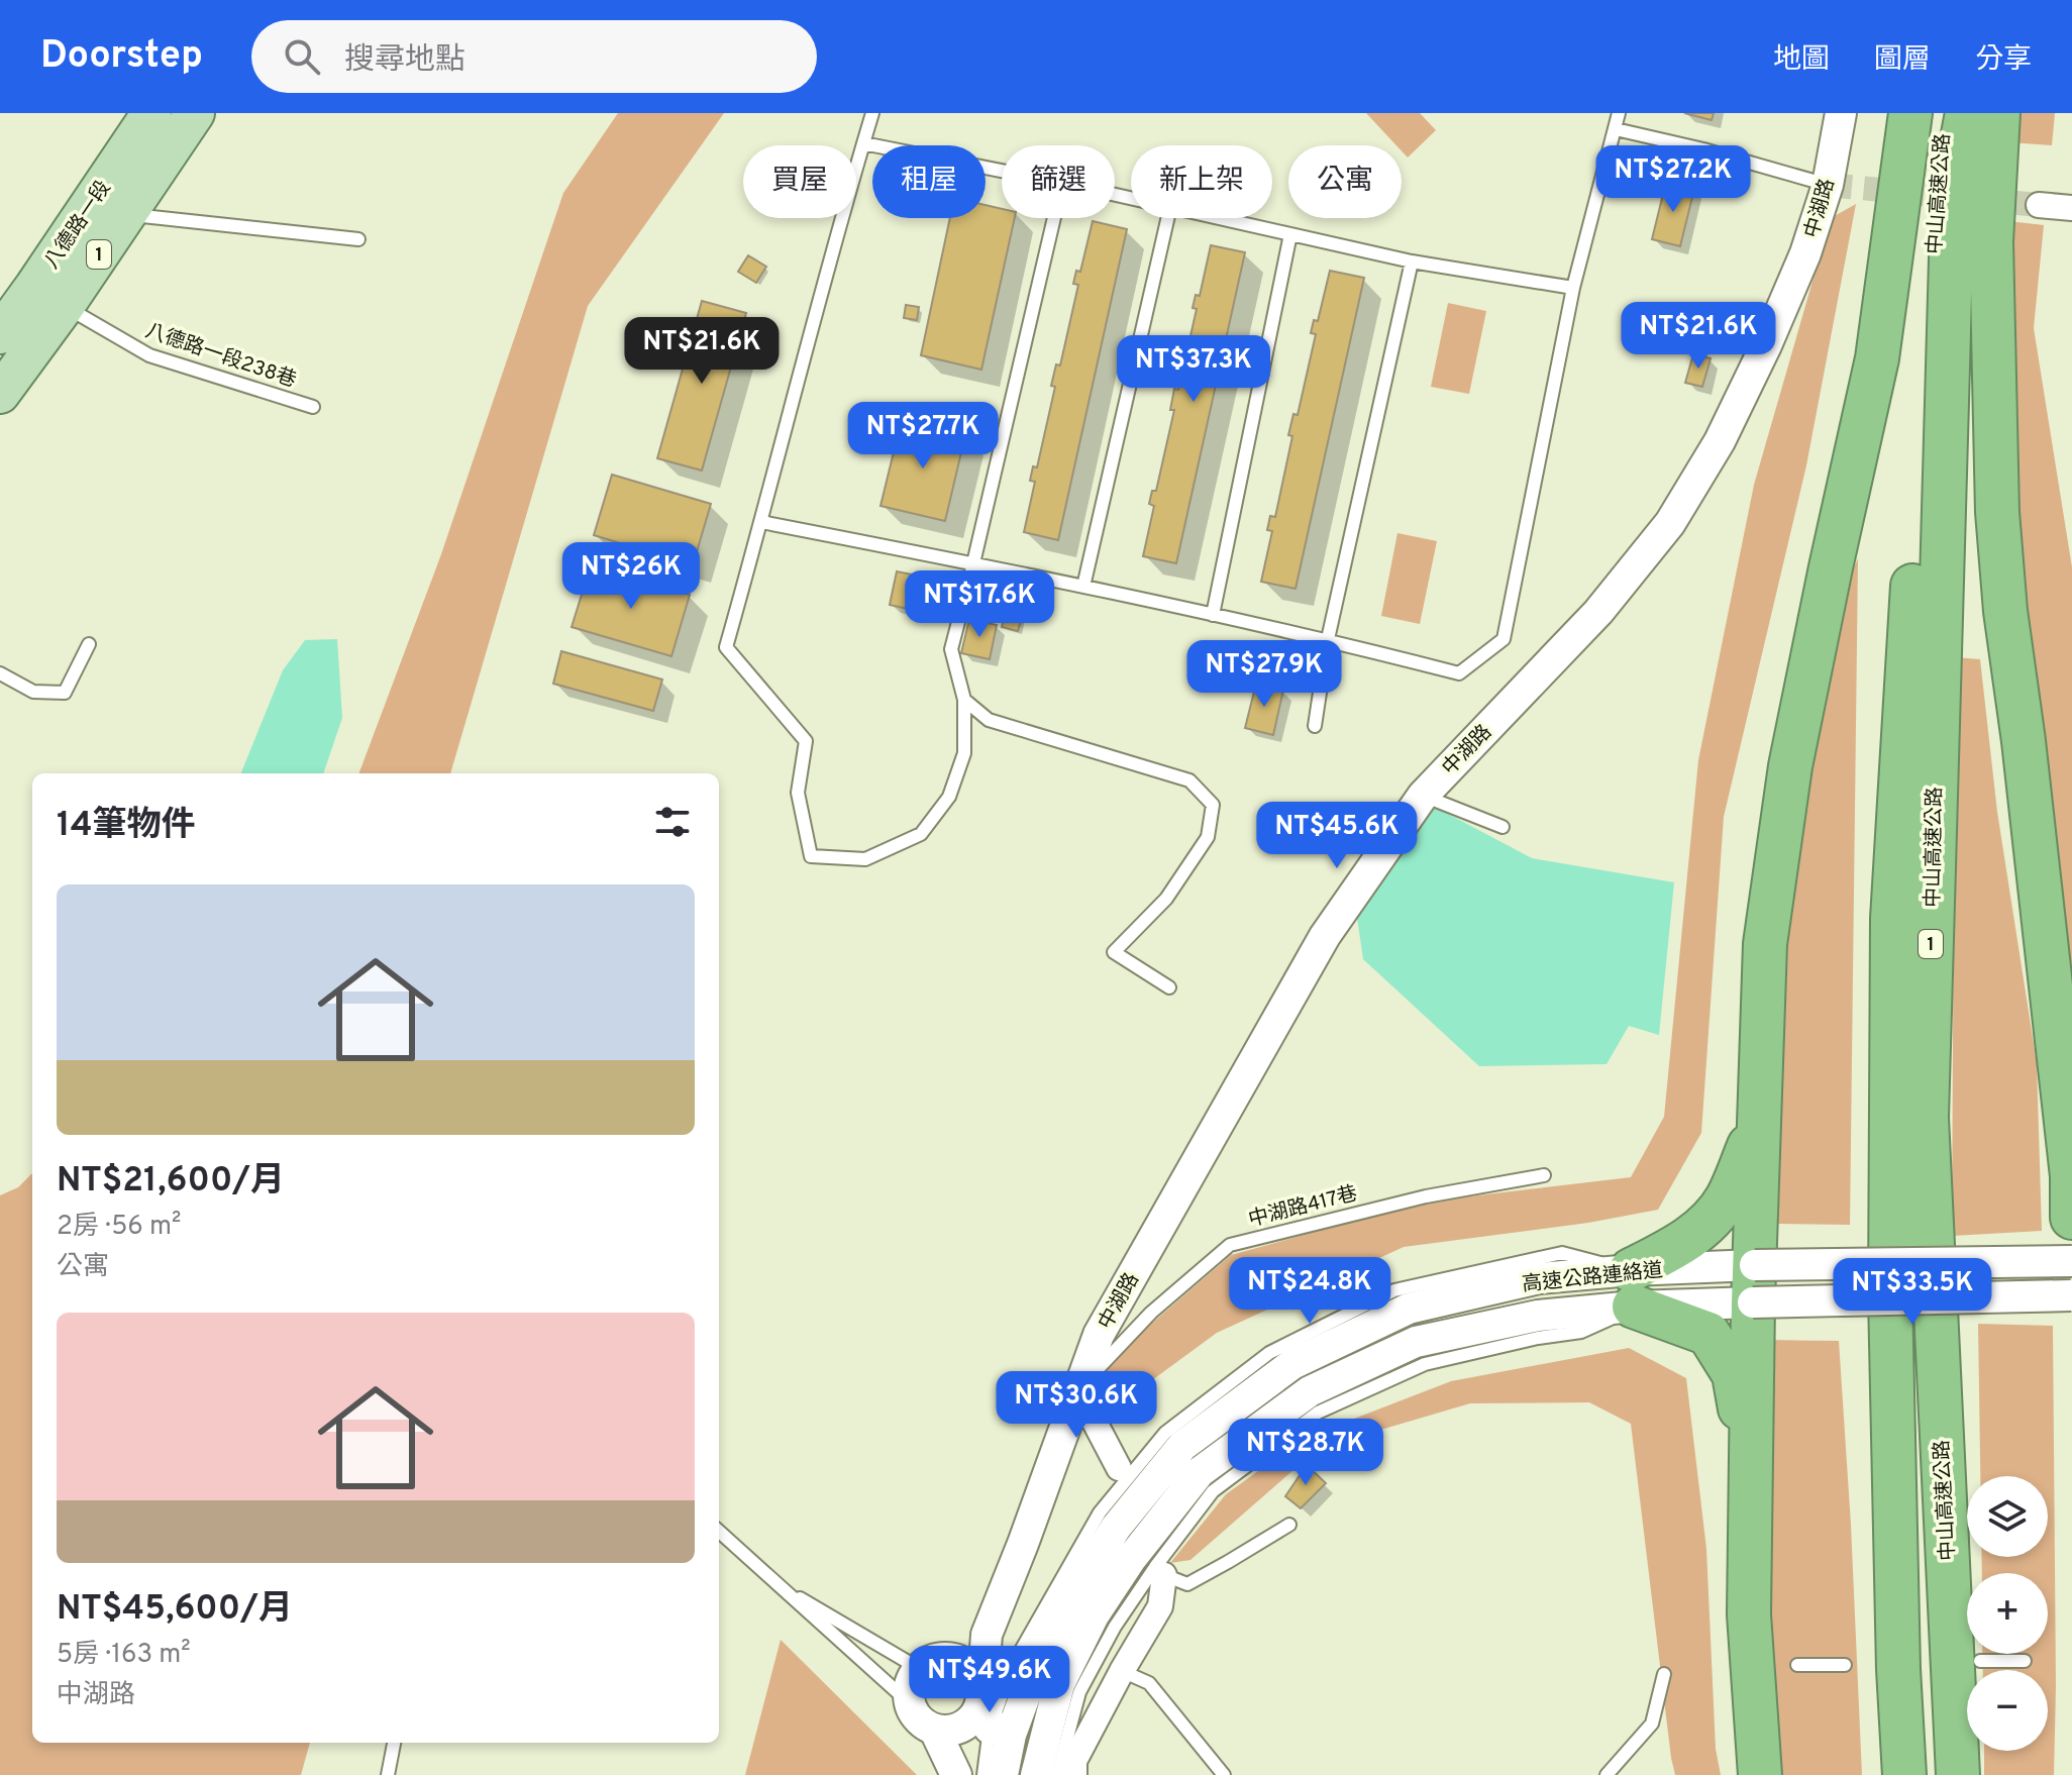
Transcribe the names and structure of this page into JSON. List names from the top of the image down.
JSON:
{
  "streets": {
    "highway": ["中山高速公路", "1"],
    "main road": ["八德路一段"],
    "street": ["中湖路", "高速公路連絡道"],
    "lane": ["八德路一段238巷", "中湖路417巷"]
  },
  "crossings": [
    ["中湖路", "中湖路417巷"],
    ["八德路一段", "八德路一段238巷"]
  ],
  "page": {
    "header": "Doorstep",
    "search": "搜尋地點",
    "nav": ["地圖", "圖層", "分享"],
    "price": [
      "NT$27.2K",
      "NT$21.6K",
      "NT$21.6K",
      "NT$37.3K",
      "NT$27.7K",
      "NT$26K",
      "NT$17.6K",
      "NT$27.9K",
      "NT$45.6K",
      "NT$24.8K",
      "NT$33.5K",
      "NT$30.6K",
      "NT$28.7K",
      "NT$49.6K"
    ],
    "chip": [
      "買屋",
      "租屋",
      "篩選",
      "新上架",
      "公寓"
    ],
    "heading": "14筆物件",
    "list": [
      {
        "name": "NT$21,600/月",
        "note": "2房 · 56 m² · 公寓"
      },
      {
        "name": "NT$45,600/月",
        "note": "5房 · 163 m² · 中湖路"
      }
    ],
    "map_buttons": ["+", "−"]
  }
}
